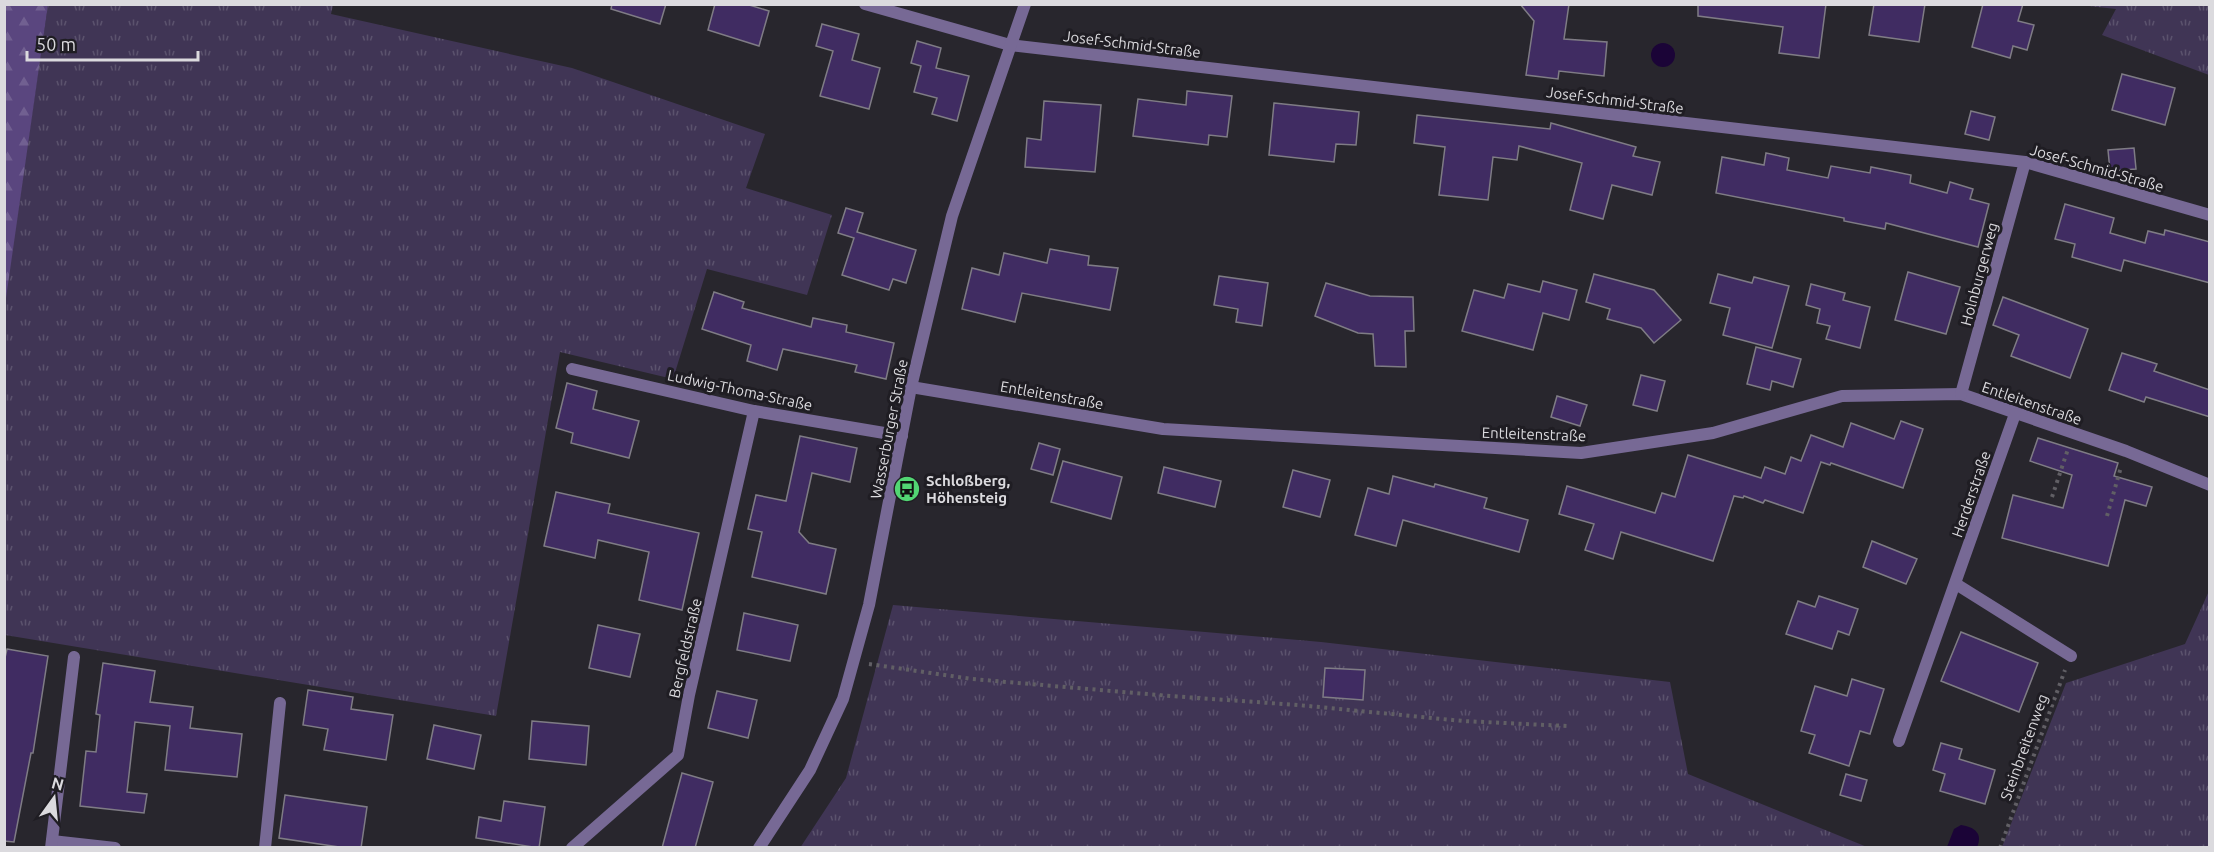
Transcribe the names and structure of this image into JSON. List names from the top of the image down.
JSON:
{
  "streets": {
    "street": [
      "Josef-Schmid-Straße",
      "Holnburgerweg",
      "Ludwig-Thoma-Straße",
      "Entleitenstraße",
      "Wasserburger Straße",
      "Herderstraße",
      "Bergfeldstraße"
    ],
    "path": ["Steinbreitenweg"]
  },
  "crossings": [
    ["Josef-Schmid-Straße", "Holnburgerweg"],
    ["Josef-Schmid-Straße", "Wasserburger Straße"],
    ["Holnburgerweg", "Entleitenstraße"],
    ["Ludwig-Thoma-Straße", "Wasserburger Straße"],
    ["Ludwig-Thoma-Straße", "Bergfeldstraße"],
    ["Entleitenstraße", "Wasserburger Straße"],
    ["Entleitenstraße", "Herderstraße"]
  ],
  "places": {
    "bus stop": ["Schloßberg, Höhensteig"]
  },
  "scale_bar": "50 m",
  "north": "top"
}
